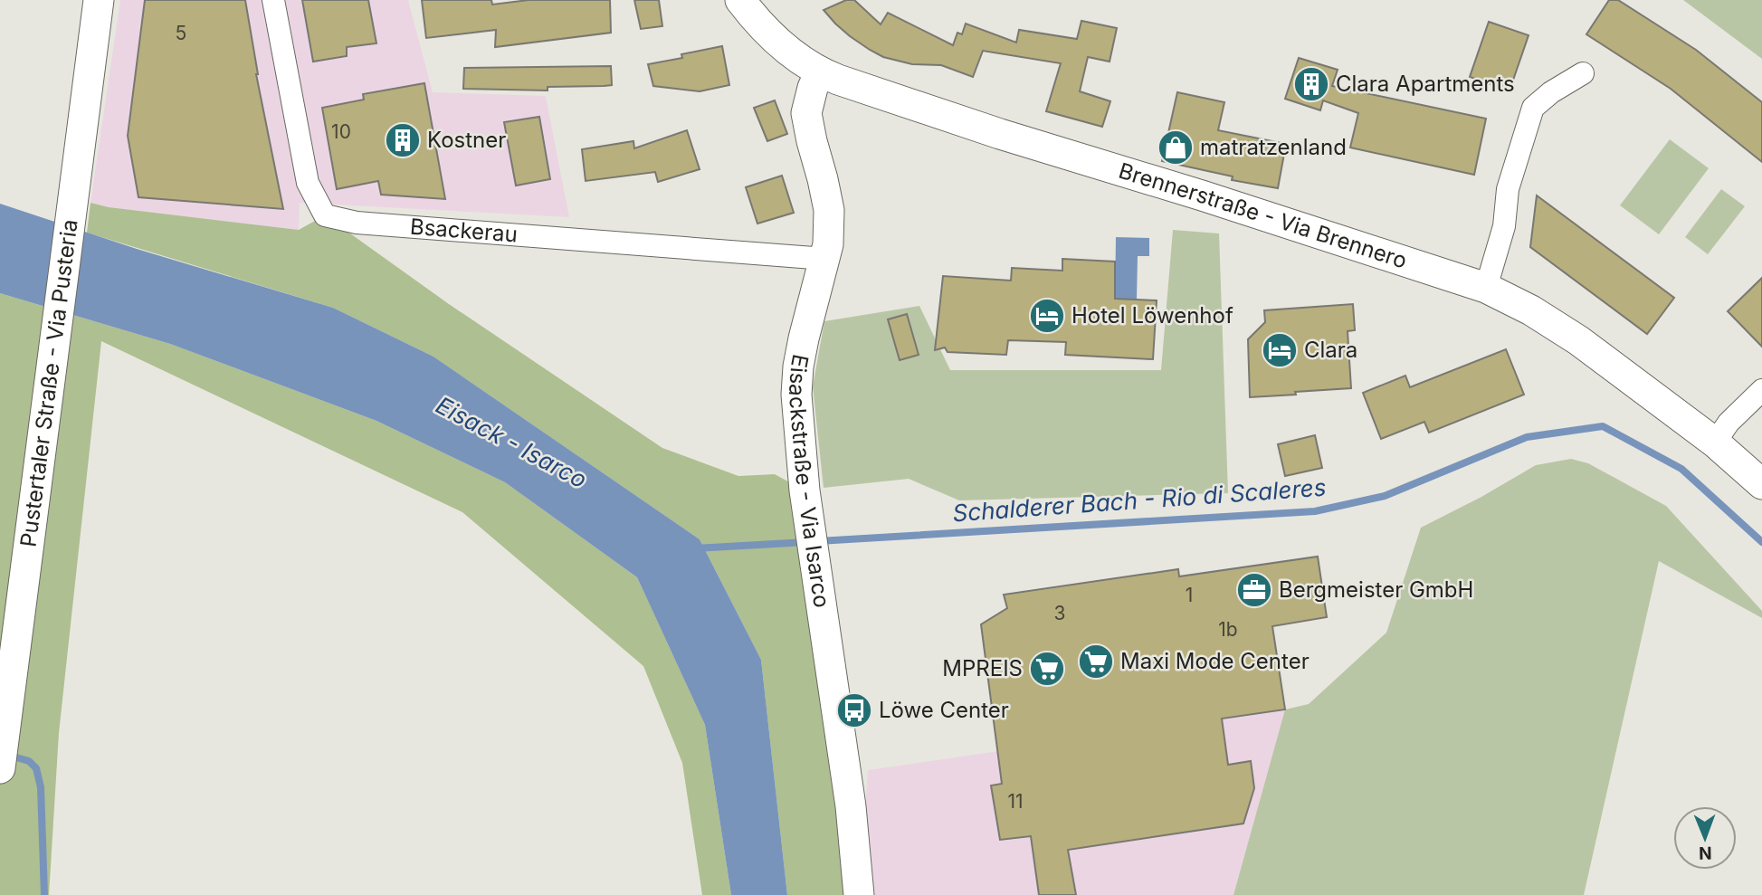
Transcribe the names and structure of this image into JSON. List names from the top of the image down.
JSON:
{
  "streets": {
    "main road": ["Brennerstraße - Via Brennero", "Pustertaler Straße - Via Pusteria", "Eisackstraße - Via Isarco"],
    "street": ["Bsackerau"]
  },
  "crossings": [
    ["Brennerstraße - Via Brennero", "Eisackstraße - Via Isarco"],
    ["Bsackerau", "Eisackstraße - Via Isarco"]
  ],
  "water": ["Eisack - Isarco", "Schalderer Bach - Rio di Scaleres"],
  "places": {
    "building": ["Clara Apartments", "Kostner"],
    "shop": ["matratzenland"],
    "hotel": ["Hotel Löwenhof", "Clara"],
    "office": ["Bergmeister GmbH"],
    "supermarket": ["Maxi Mode Center", "MPREIS"],
    "bus stop": ["Löwe Center"]
  },
  "house_numbers": [
    "5",
    "10",
    "1",
    "3",
    "1b",
    "11"
  ],
  "north": "bottom"
}
